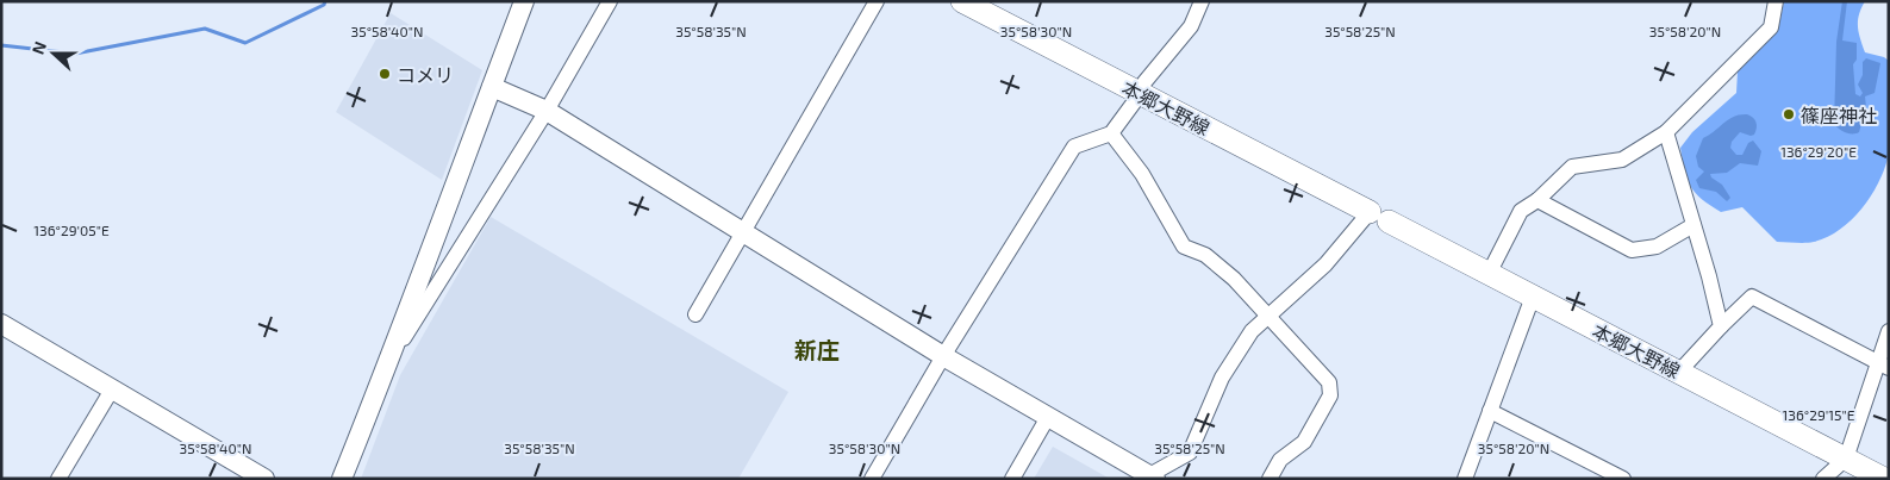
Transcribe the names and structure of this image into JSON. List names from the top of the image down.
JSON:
{
  "streets": {
    "main road": ["本郷大野線"]
  },
  "districts": ["新庄"],
  "places": ["コメリ", "篠座神社"],
  "north": "left",
  "coordinates": [
    "35°58'40\"N",
    "35°58'35\"N",
    "35°58'30\"N",
    "35°58'25\"N",
    "35°58'20\"N",
    "136°29'20\"E",
    "136°29'05\"E",
    "136°29'15\"E"
  ]
}
